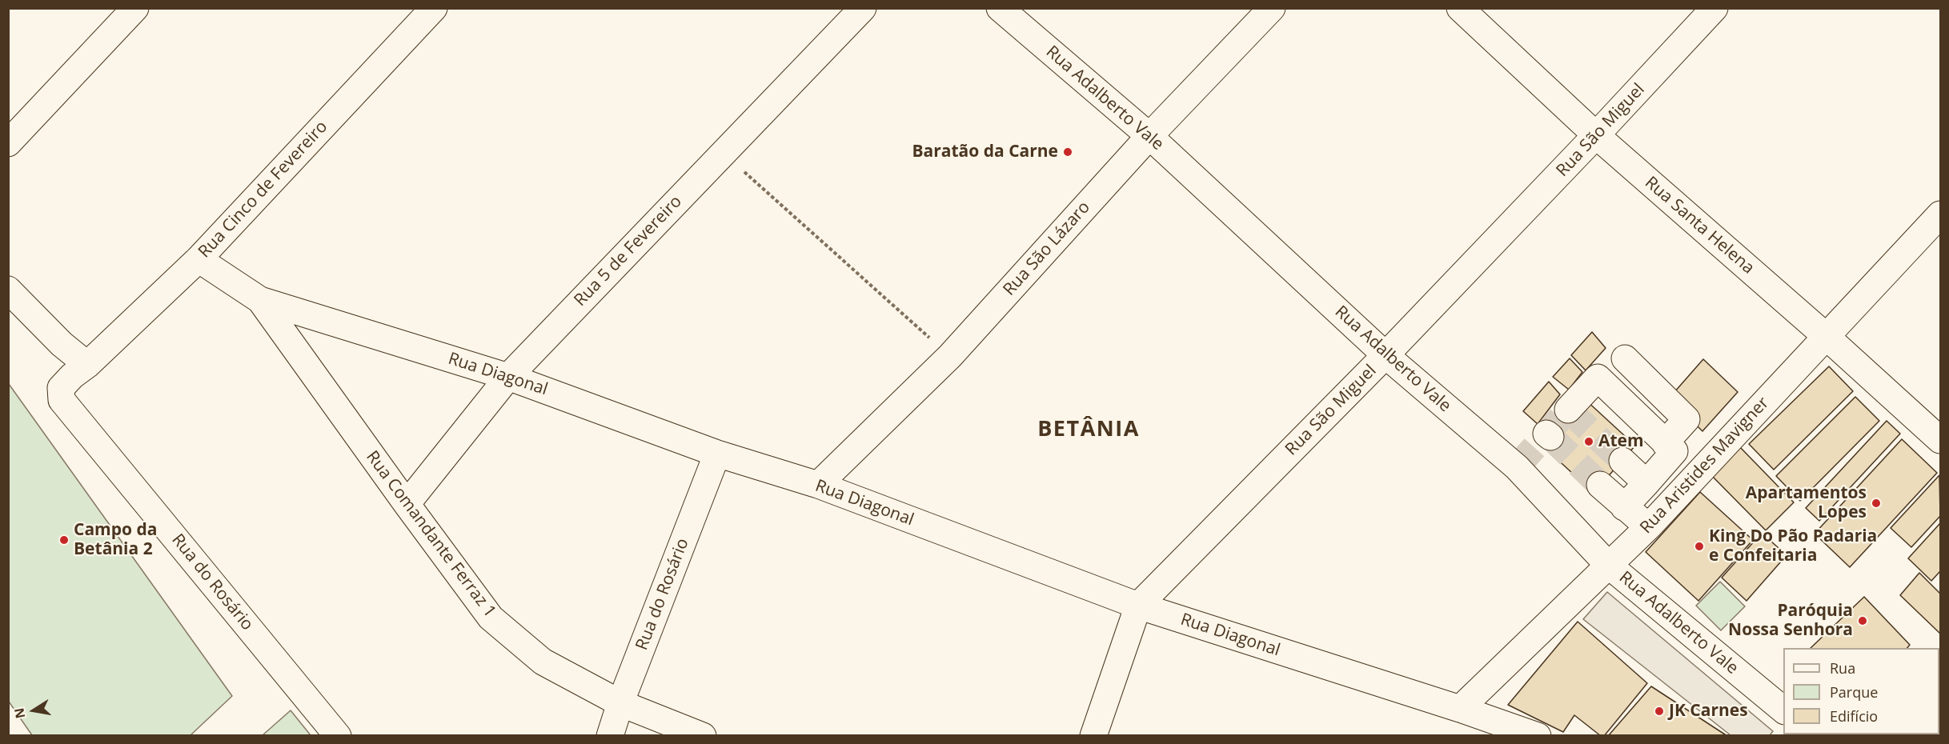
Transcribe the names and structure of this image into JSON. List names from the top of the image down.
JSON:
{
  "streets": {
    "street": [
      "Rua Adalberto Vale",
      "Rua São Miguel",
      "Rua Cinco de Fevereiro",
      "Rua Santa Helena",
      "Rua São Lázaro",
      "Rua 5 de Fevereiro",
      "Rua Diagonal",
      "Rua Aristides Mavigner",
      "Rua Comandante Ferraz 1",
      "Rua do Rosário"
    ]
  },
  "crossings": [
    ["Rua Adalberto Vale", "Rua São Miguel"],
    ["Rua Adalberto Vale", "Rua São Lázaro"],
    ["Rua Adalberto Vale", "Rua Aristides Mavigner"],
    ["Rua São Miguel", "Rua Santa Helena"],
    ["Rua São Miguel", "Rua Diagonal"],
    ["Rua Cinco de Fevereiro", "Rua Diagonal"],
    ["Rua Cinco de Fevereiro", "Rua do Rosário"],
    ["Rua Santa Helena", "Rua Aristides Mavigner"],
    ["Rua São Lázaro", "Rua Diagonal"],
    ["Rua 5 de Fevereiro", "Rua Diagonal"],
    ["Rua 5 de Fevereiro", "Rua Comandante Ferraz 1"],
    ["Rua Diagonal", "Rua Aristides Mavigner"],
    ["Rua Diagonal", "Rua Comandante Ferraz 1"],
    ["Rua Diagonal", "Rua do Rosário"],
    ["Rua Comandante Ferraz 1", "Rua do Rosário"]
  ],
  "districts": ["BETÂNIA"],
  "places": [
    "Baratão da Carne",
    "Atem",
    "Apartamentos Lopes",
    "Campo da Betânia 2",
    "King Do Pão Padaria e Confeitaria",
    "Paróquia Nossa Senhora",
    "JK Carnes"
  ],
  "legend": ["Rua", "Parque", "Edifício"],
  "north": "left"
}
